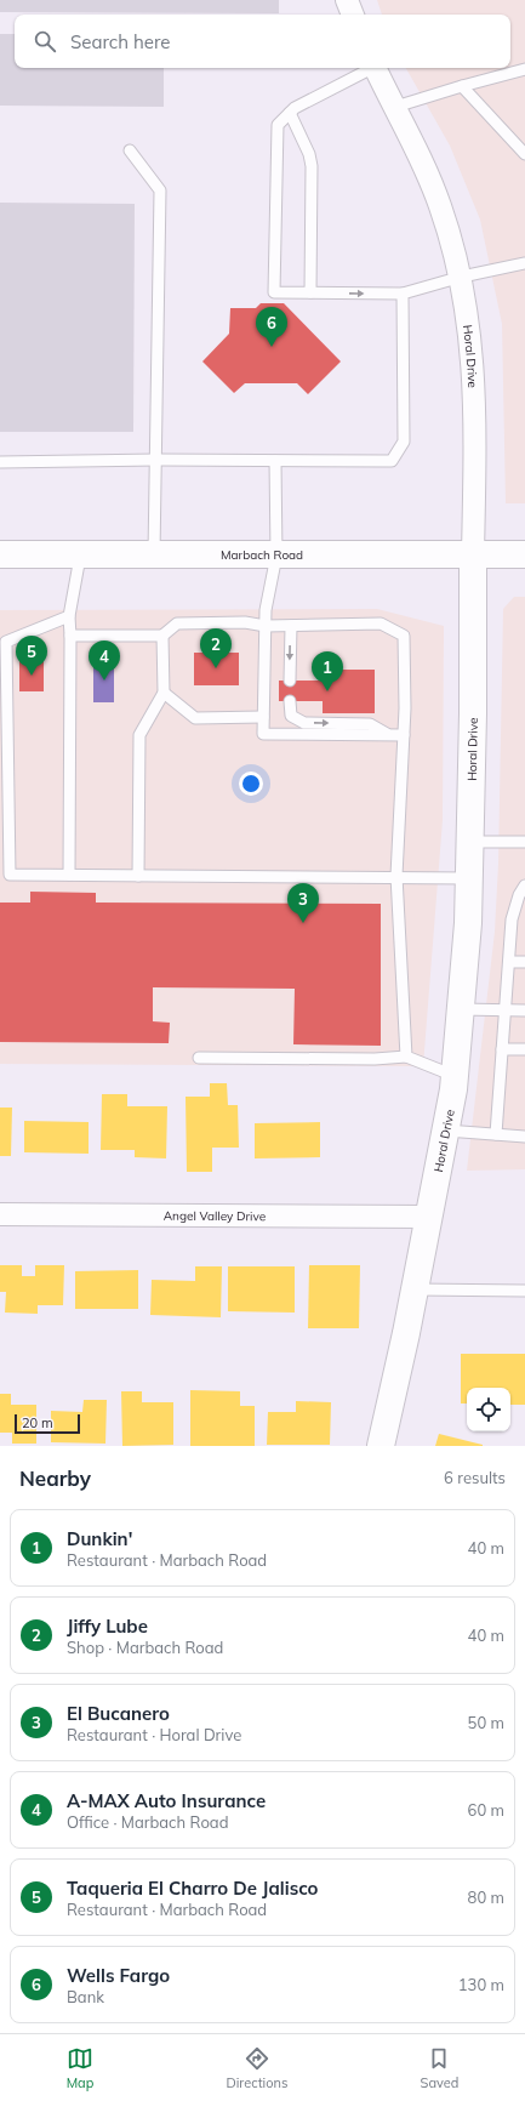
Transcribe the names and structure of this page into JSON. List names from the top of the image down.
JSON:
{
  "streets": {
    "street": ["Horal Drive", "Marbach Road", "Angel Valley Drive"]
  },
  "crossings": [
    ["Horal Drive", "Marbach Road"],
    ["Horal Drive", "Angel Valley Drive"]
  ],
  "scale_bar": "20 m",
  "page": {
    "search": "Search here",
    "pins": [
      "6",
      "2",
      "5",
      "4",
      "1",
      "3"
    ],
    "scale": "20 m",
    "heading": ["Nearby", "6 results"],
    "list": [
      {
        "mark": "1",
        "name": "Dunkin'",
        "note": "Restaurant · Marbach Road",
        "value": "40 m"
      },
      {
        "mark": "2",
        "name": "Jiffy Lube",
        "note": "Shop · Marbach Road",
        "value": "40 m"
      },
      {
        "mark": "3",
        "name": "El Bucanero",
        "note": "Restaurant · Horal Drive",
        "value": "50 m"
      },
      {
        "mark": "4",
        "name": "A-MAX Auto Insurance",
        "note": "Office · Marbach Road",
        "value": "60 m"
      },
      {
        "mark": "5",
        "name": "Taqueria El Charro De Jalisco",
        "note": "Restaurant · Marbach Road",
        "value": "80 m"
      },
      {
        "mark": "6",
        "name": "Wells Fargo",
        "note": "Bank",
        "value": "130 m"
      }
    ],
    "nav": ["Map", "Directions", "Saved"]
  }
}
